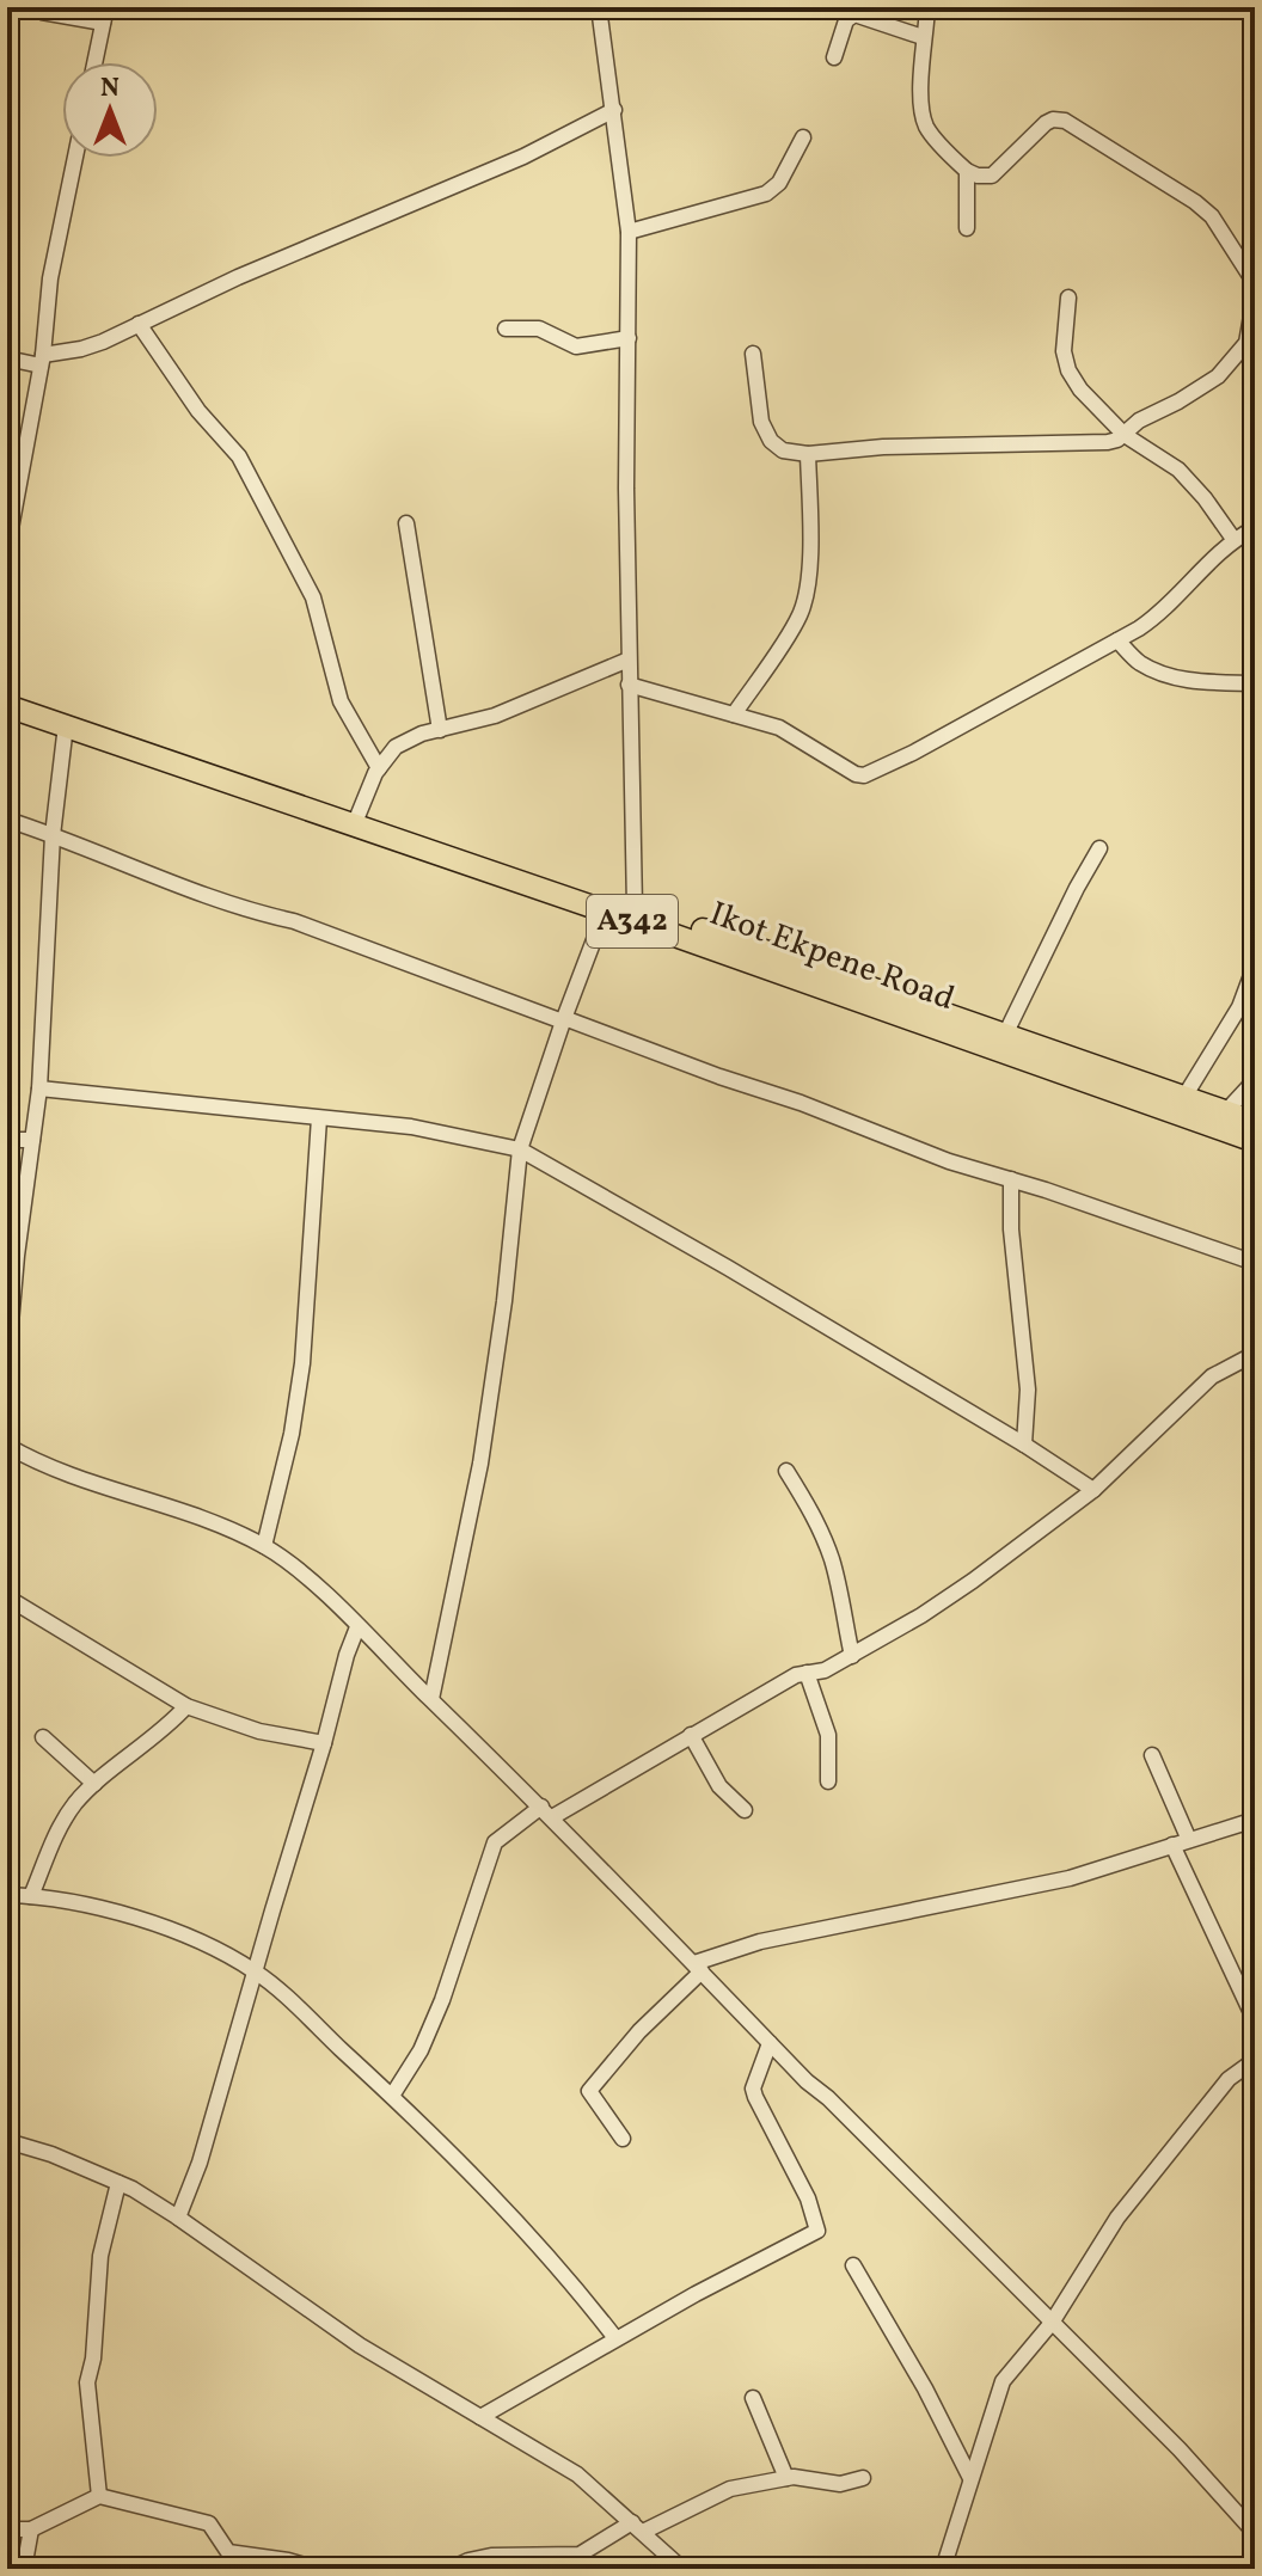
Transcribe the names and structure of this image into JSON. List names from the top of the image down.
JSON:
{
  "streets": {
    "highway": ["A342", "Ikot Ekpene Road"]
  },
  "north": "top"
}
